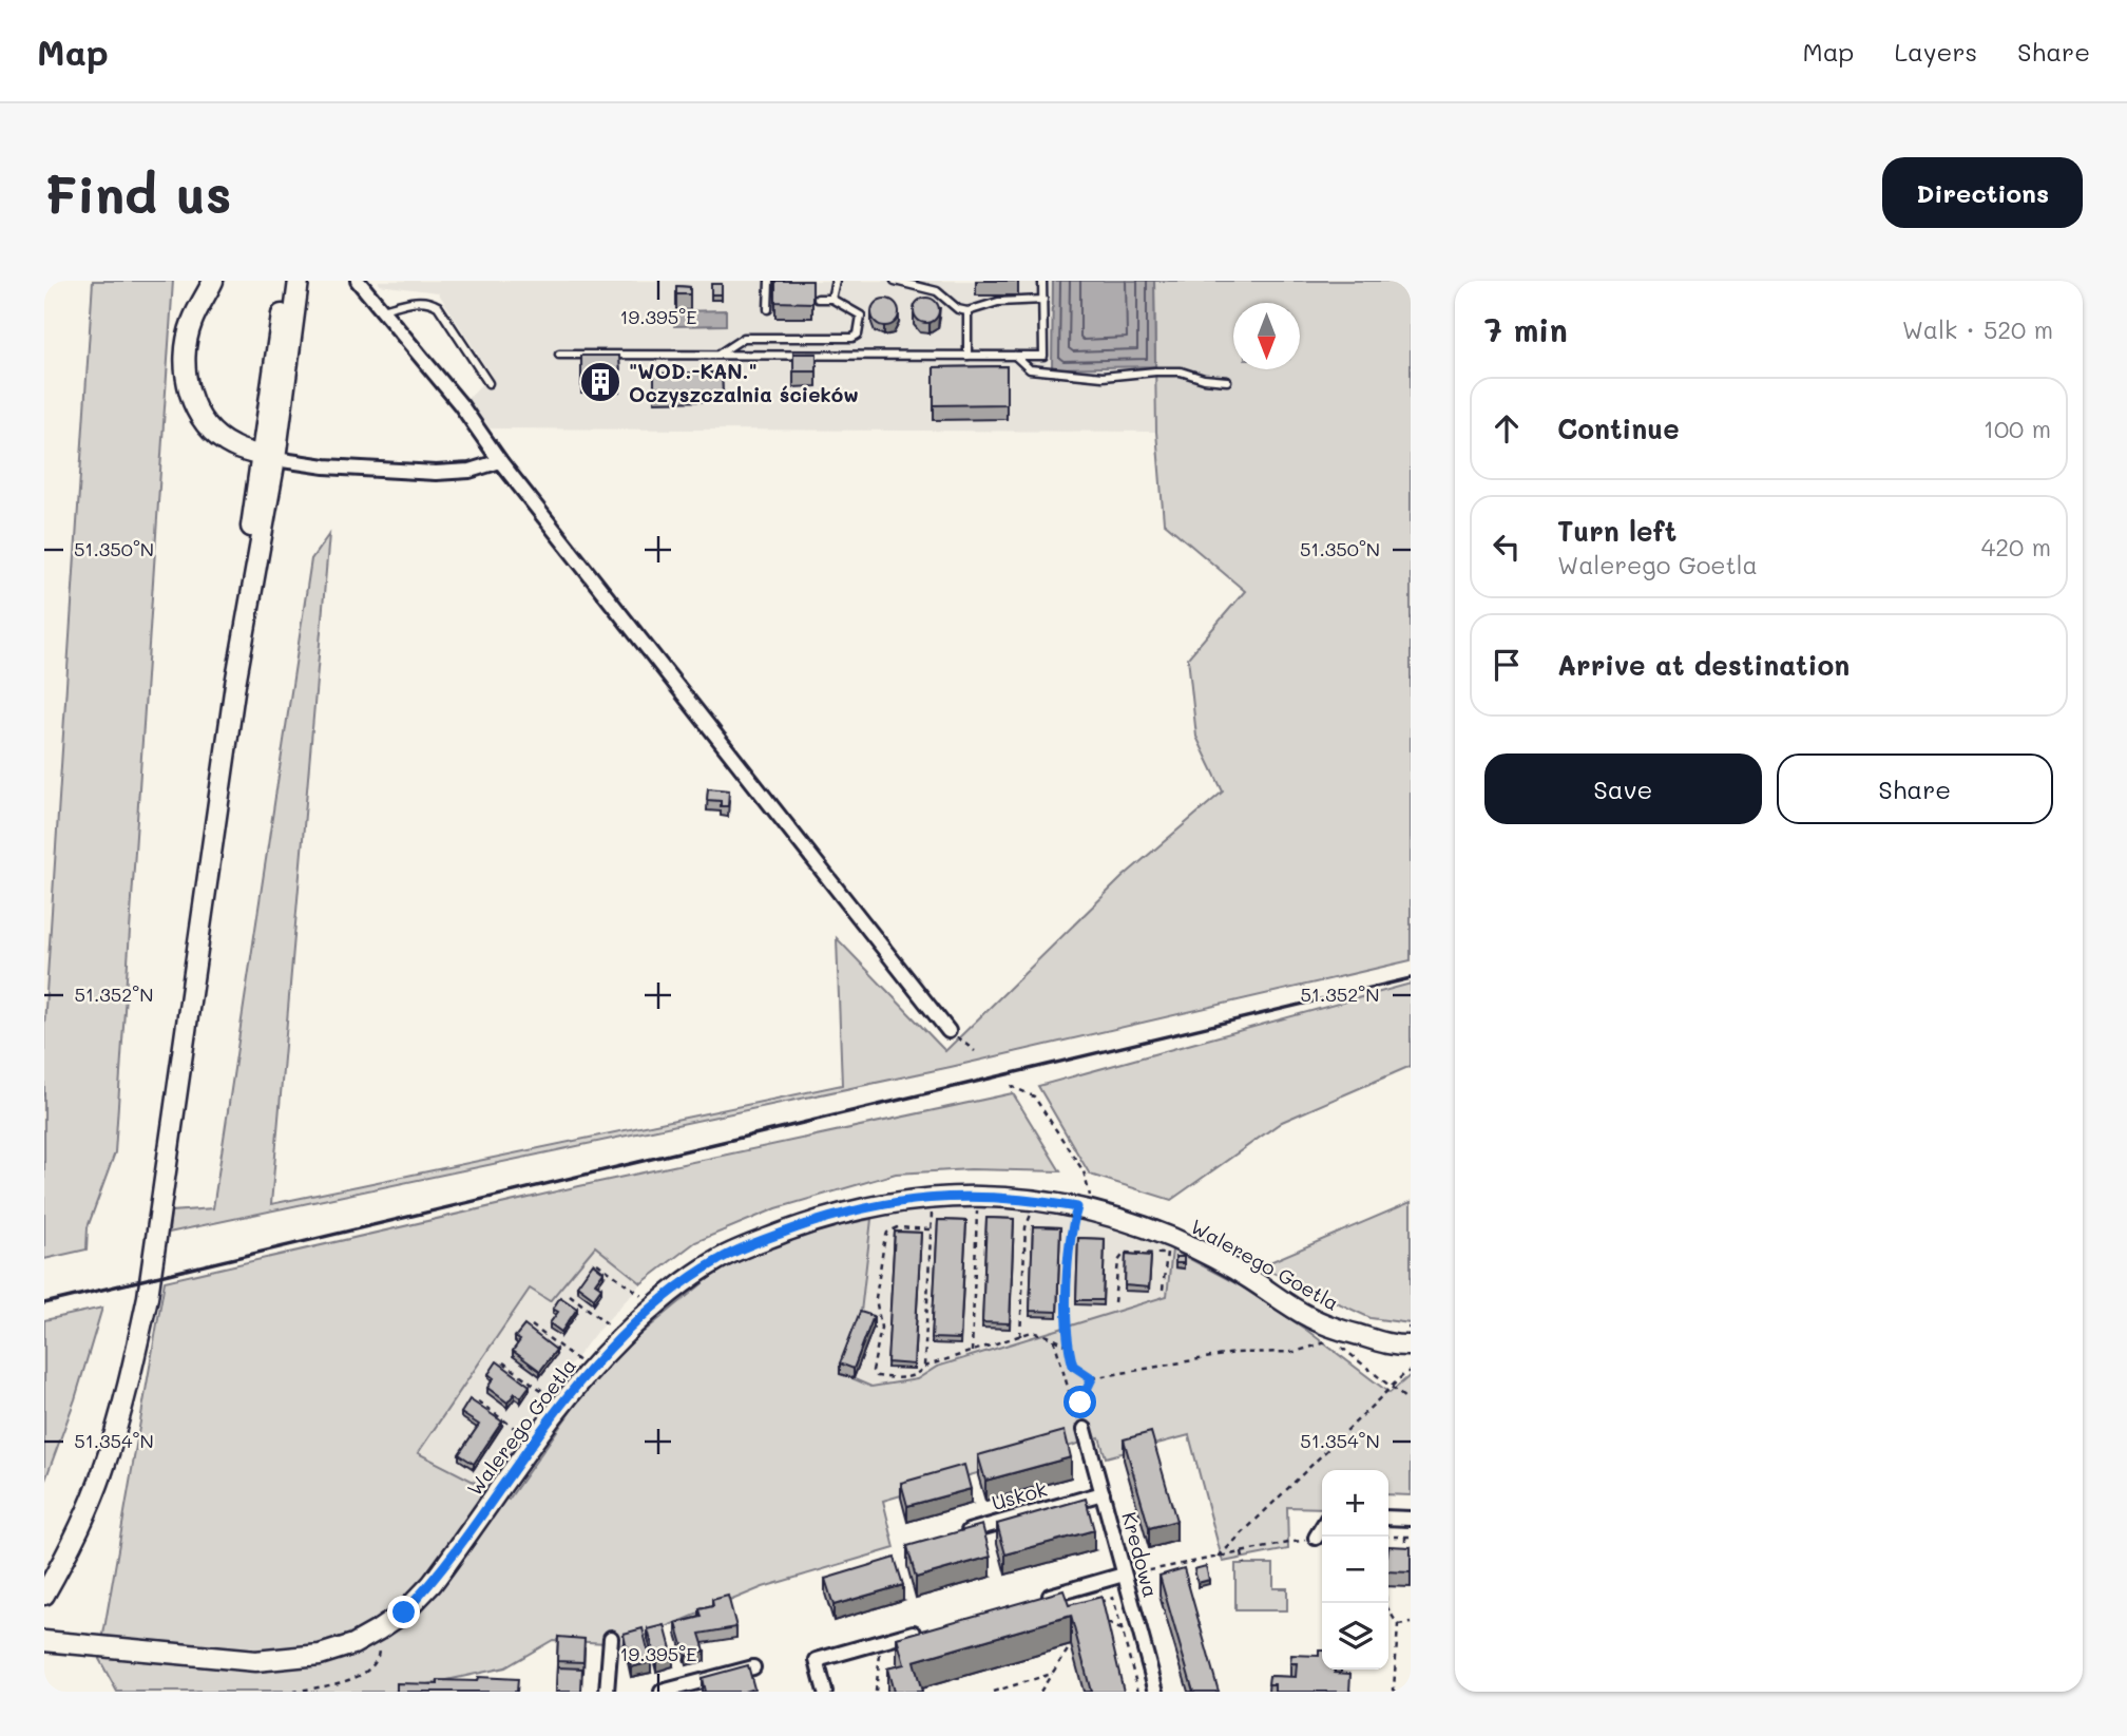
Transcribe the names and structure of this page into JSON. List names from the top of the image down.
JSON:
{
  "streets": {
    "street": ["Walerego Goetla", "Uskok", "Kredowa"]
  },
  "crossings": [
    ["Uskok", "Kredowa"]
  ],
  "places": {
    "building": ["\"WOD.-KAN.\" Oczyszczalnia ścieków"]
  },
  "north": "bottom",
  "page": {
    "header": "Map",
    "nav": ["Map", "Layers", "Share"],
    "buttons": [
      "Directions",
      ["Save", "Share"]
    ],
    "title": "Find us",
    "heading": ["7 min", "Walk · 520 m"],
    "list": [
      ["Continue", "100 m"],
      ["Turn left", "Walerego Goetla", "420 m"],
      "Arrive at destination"
    ],
    "map_buttons": ["+", "−"]
  },
  "coordinates": [
    "19.395°E",
    "51.350°N",
    "51.352°N",
    "51.354°N"
  ]
}
